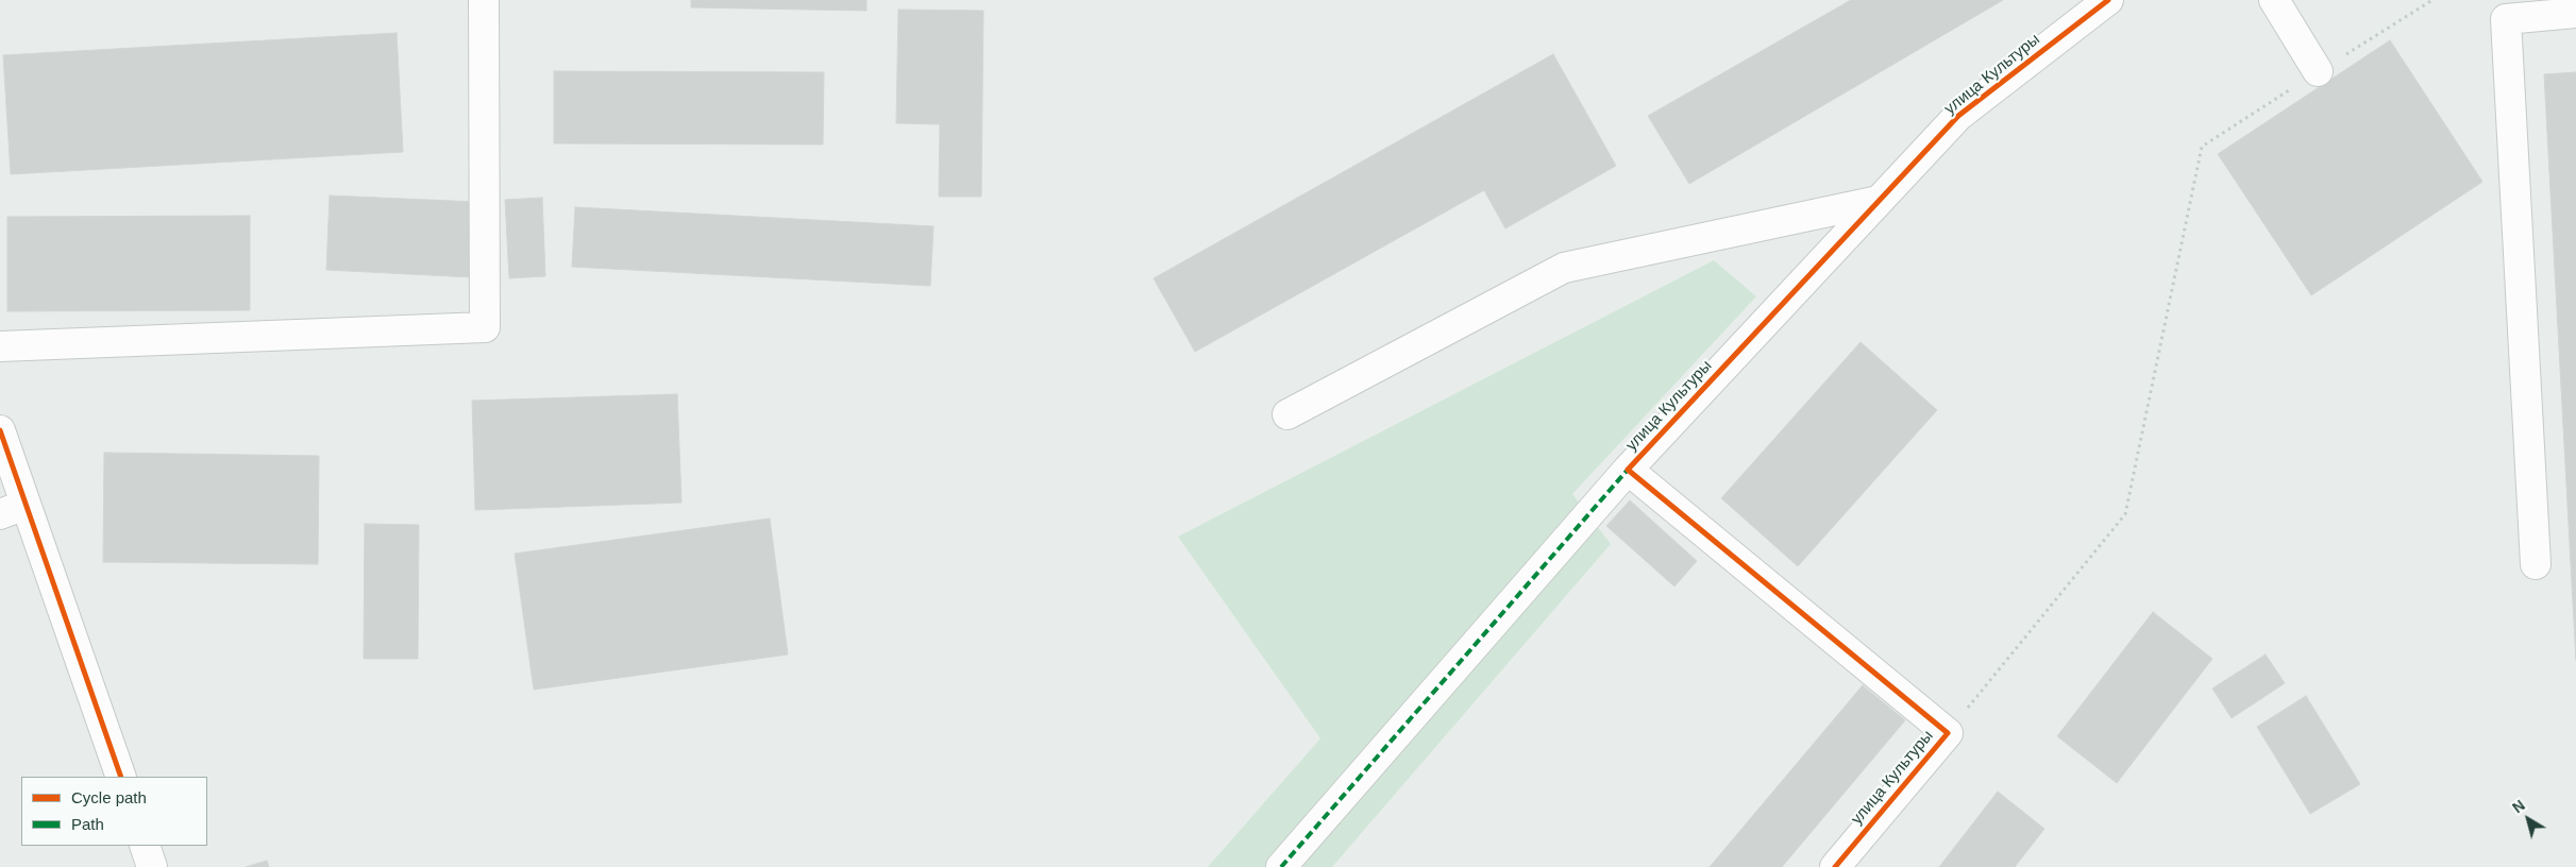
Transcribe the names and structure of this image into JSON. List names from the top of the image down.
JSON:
{
  "streets": {
    "street": ["улица Культуры"]
  },
  "legend": ["Cycle path", "Path"],
  "north": "top left"
}
